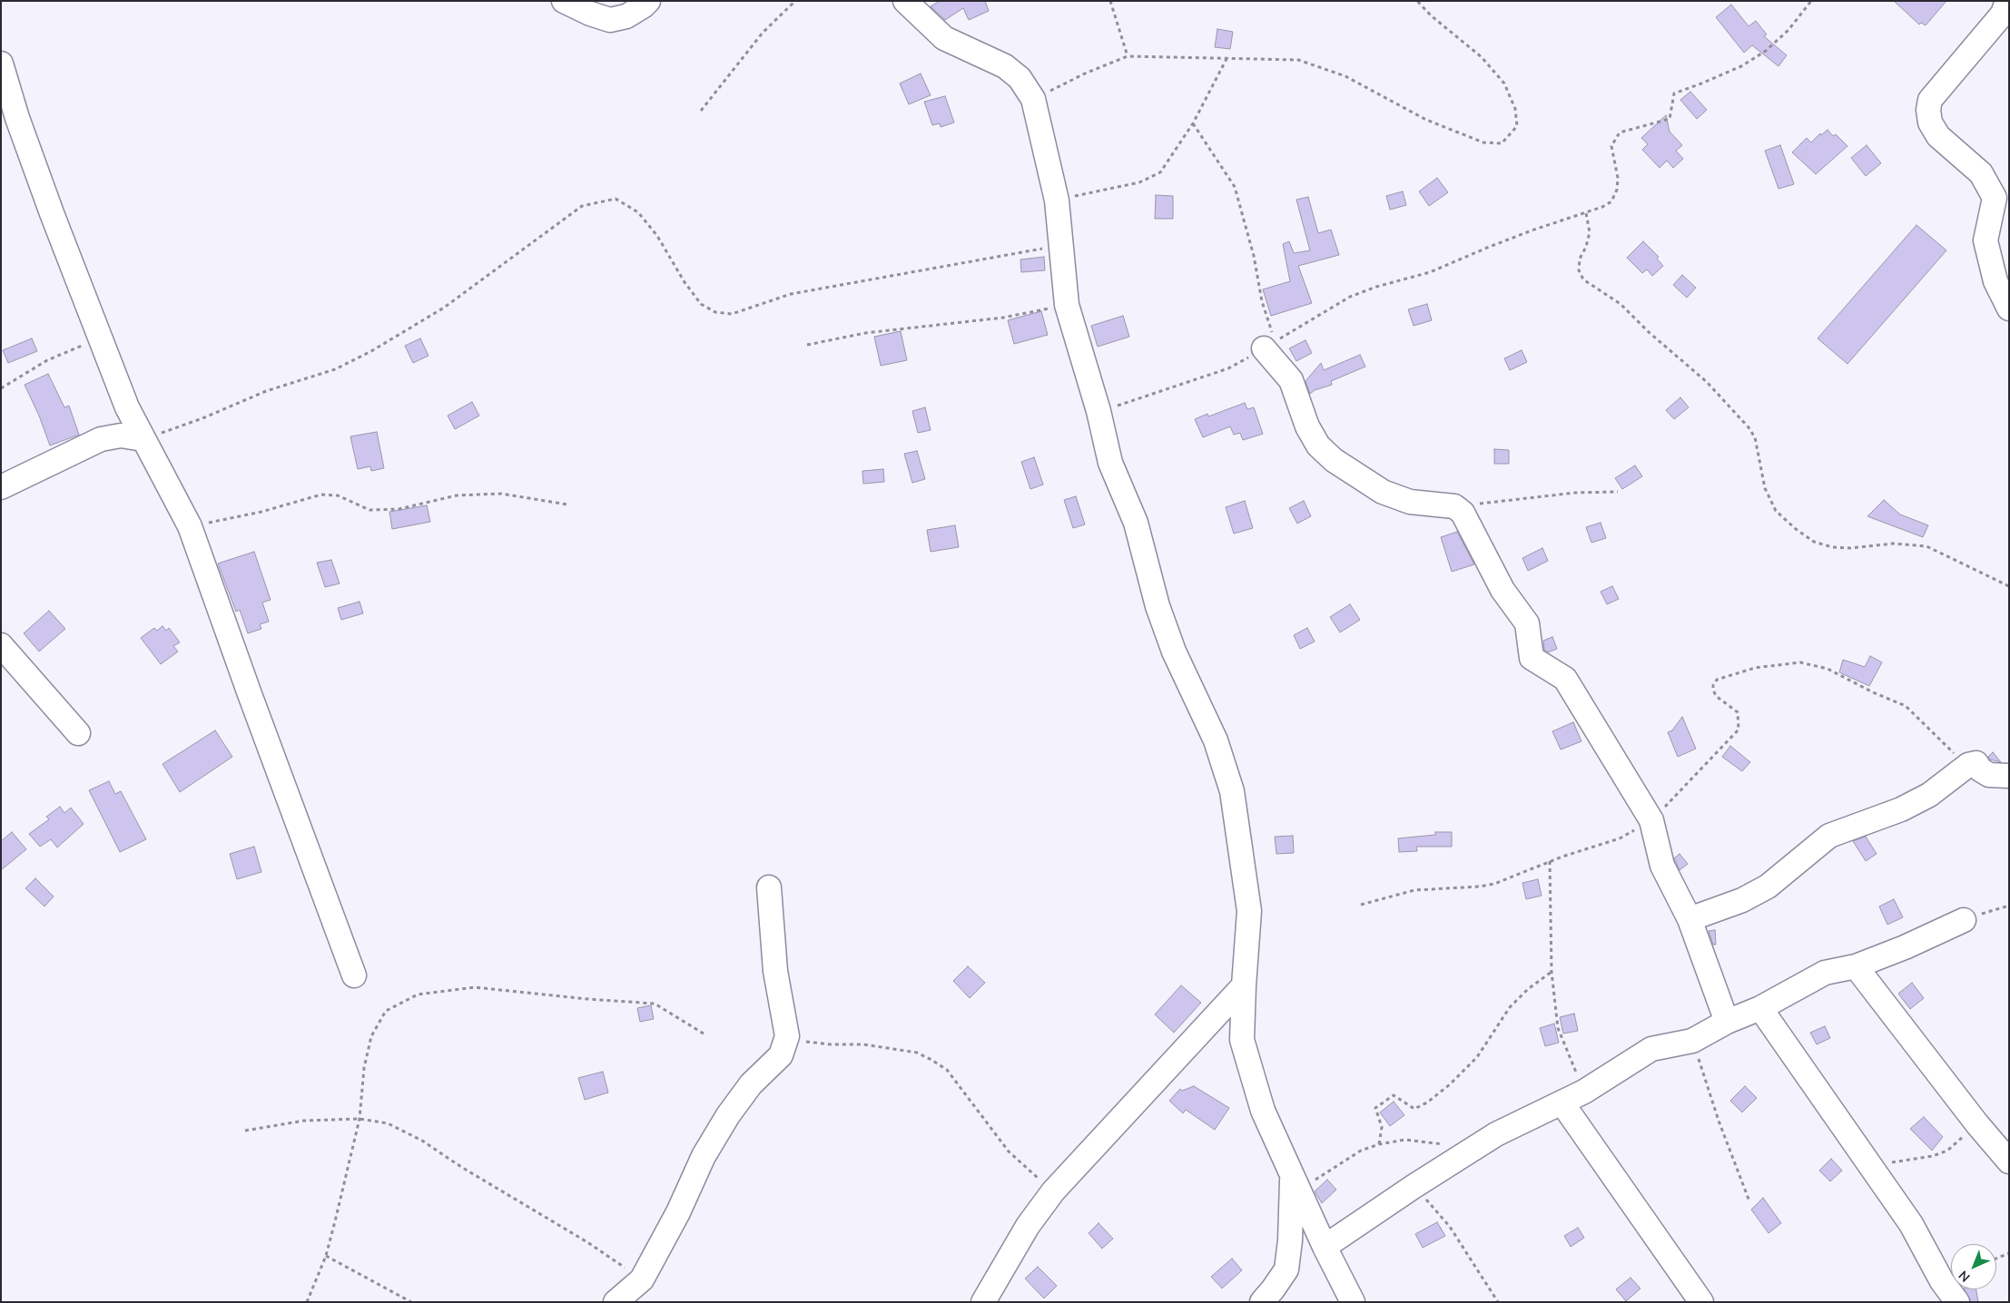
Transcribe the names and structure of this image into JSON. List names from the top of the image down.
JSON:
{
  "north": "bottom left"
}
